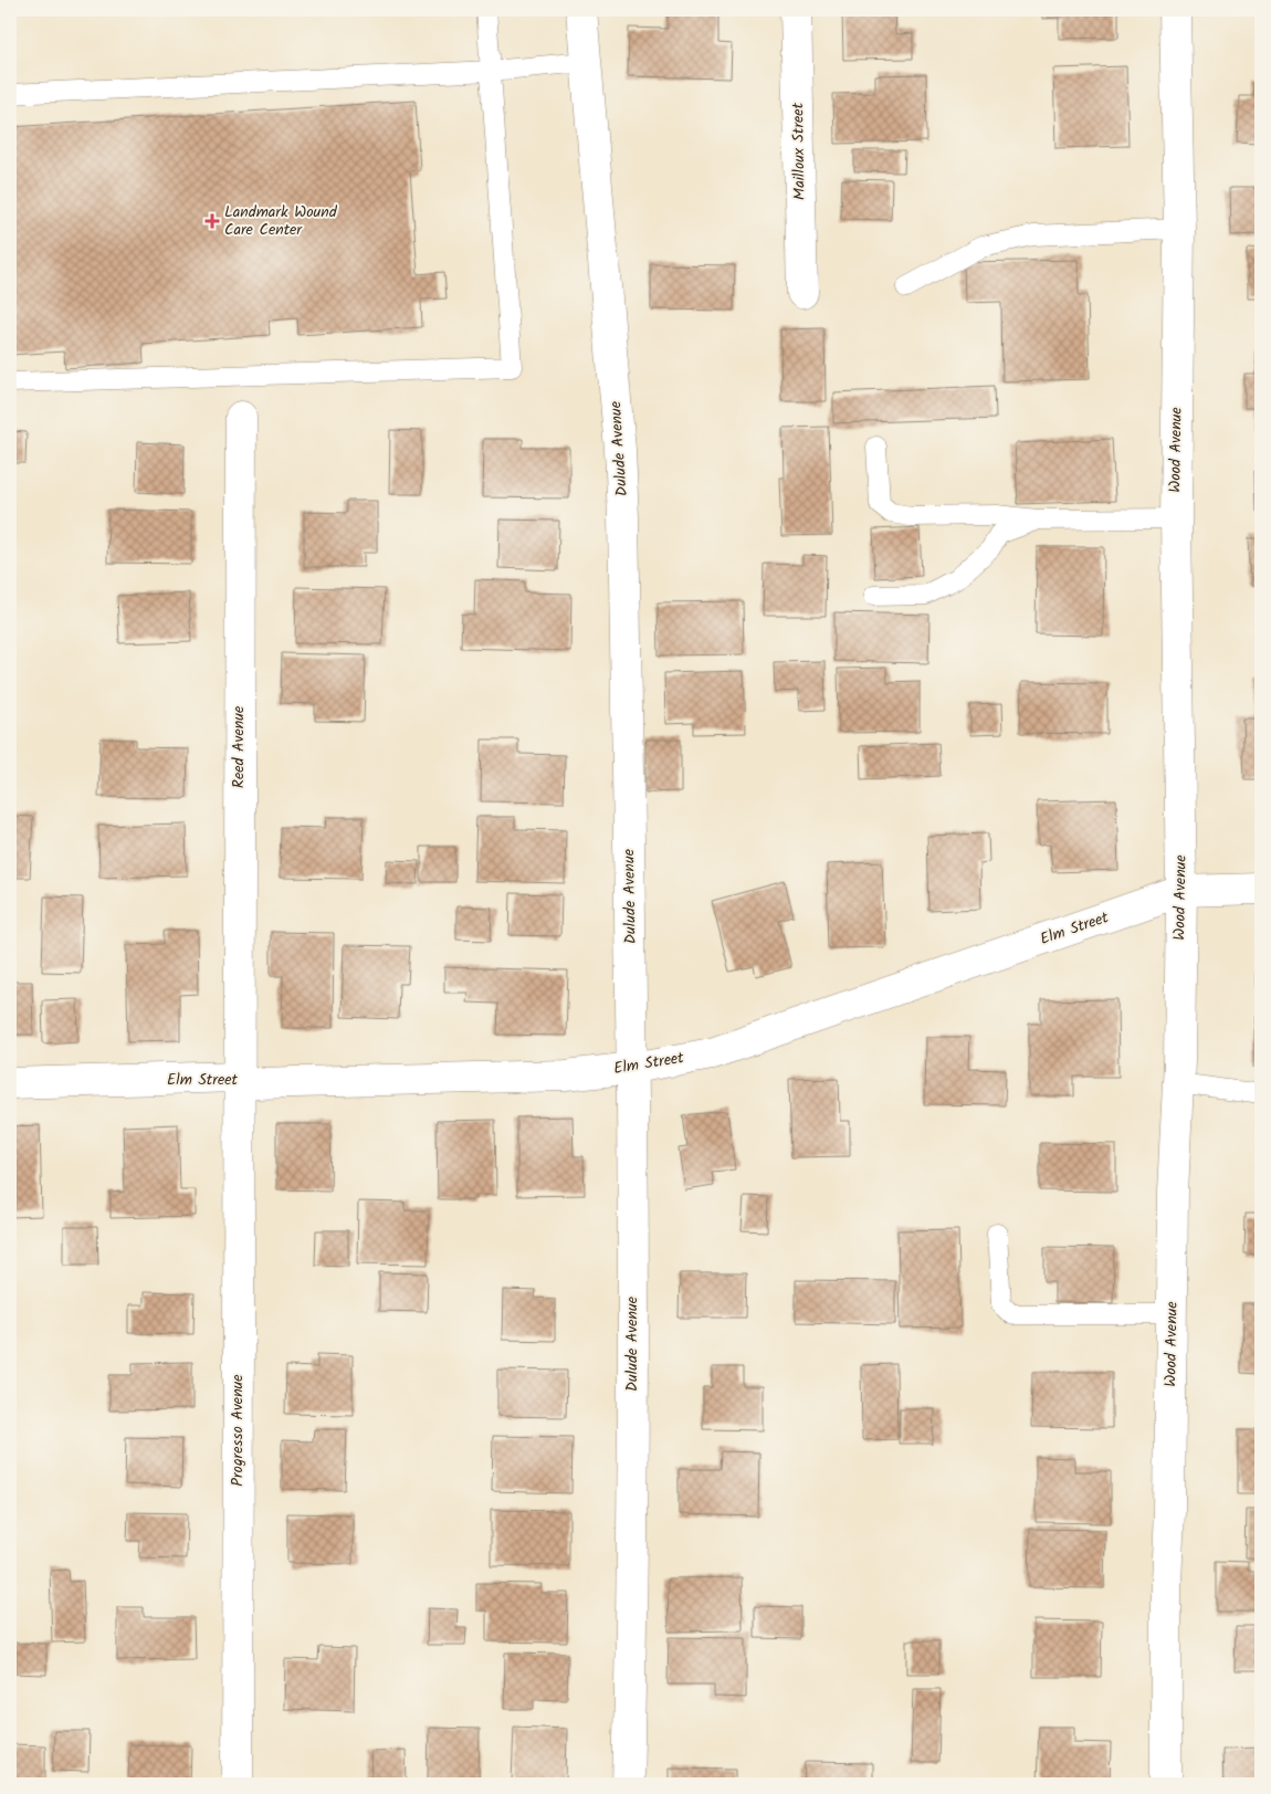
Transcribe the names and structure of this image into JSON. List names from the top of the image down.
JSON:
{
  "streets": {
    "street": [
      "Mailloux Street",
      "Dulude Avenue",
      "Wood Avenue",
      "Reed Avenue",
      "Elm Street",
      "Progresso Avenue"
    ]
  },
  "crossings": [
    ["Dulude Avenue", "Elm Street"],
    ["Wood Avenue", "Elm Street"],
    ["Reed Avenue", "Elm Street"],
    ["Reed Avenue", "Progresso Avenue"],
    ["Elm Street", "Progresso Avenue"]
  ],
  "places": {
    "health": ["Landmark Wound Care Center"]
  }
}
